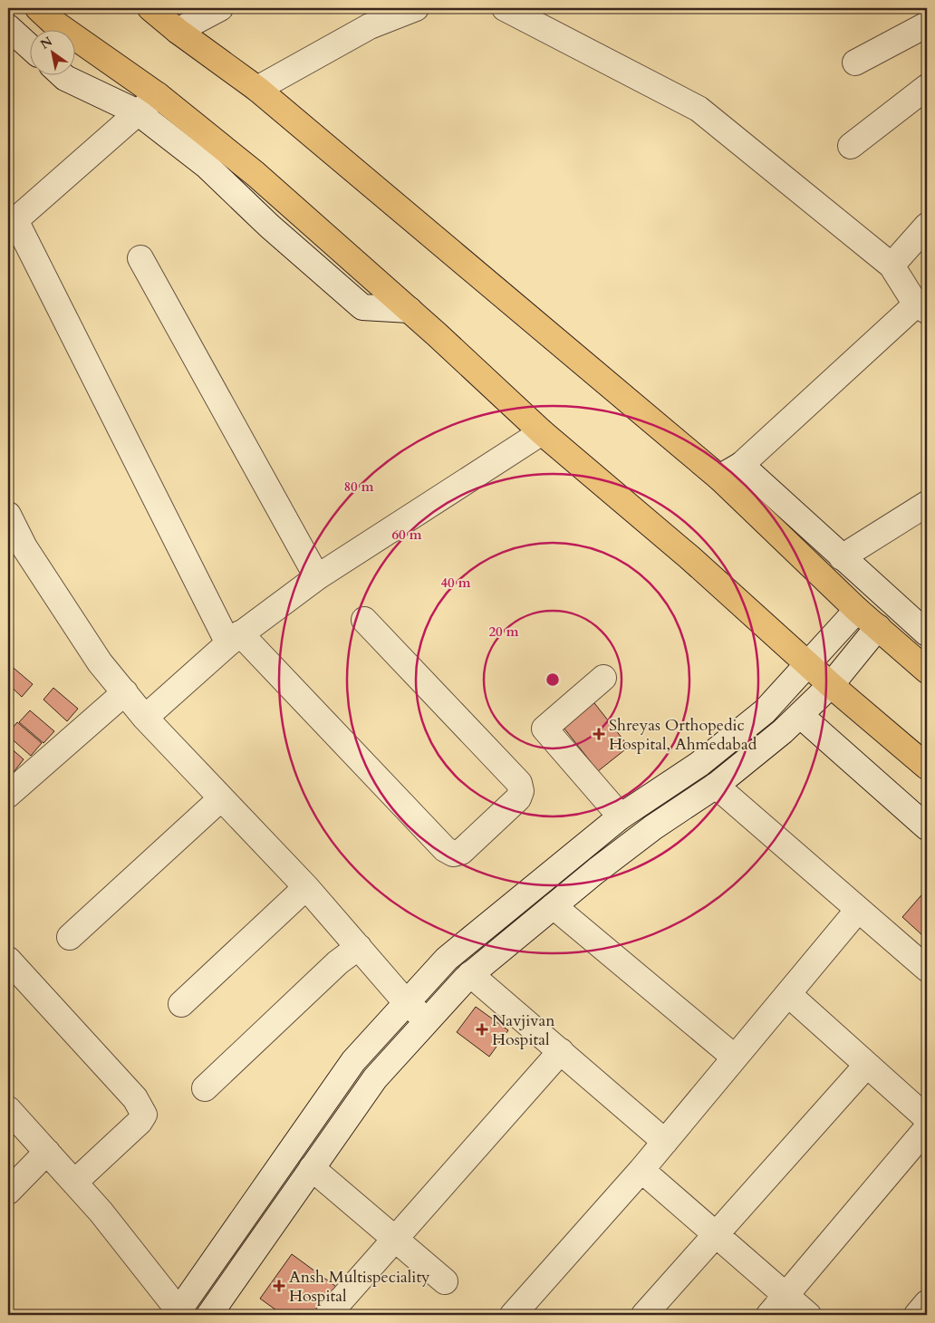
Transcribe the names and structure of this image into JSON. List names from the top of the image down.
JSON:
{
  "places": {
    "health": ["Shreyas Orthopedic Hospital, Ahmedabad", "Navjivan Hospital", "Ansh Multispeciality Hospital"]
  },
  "north": "top left",
  "rings": [
    "80 m",
    "60 m",
    "40 m",
    "20 m"
  ]
}
